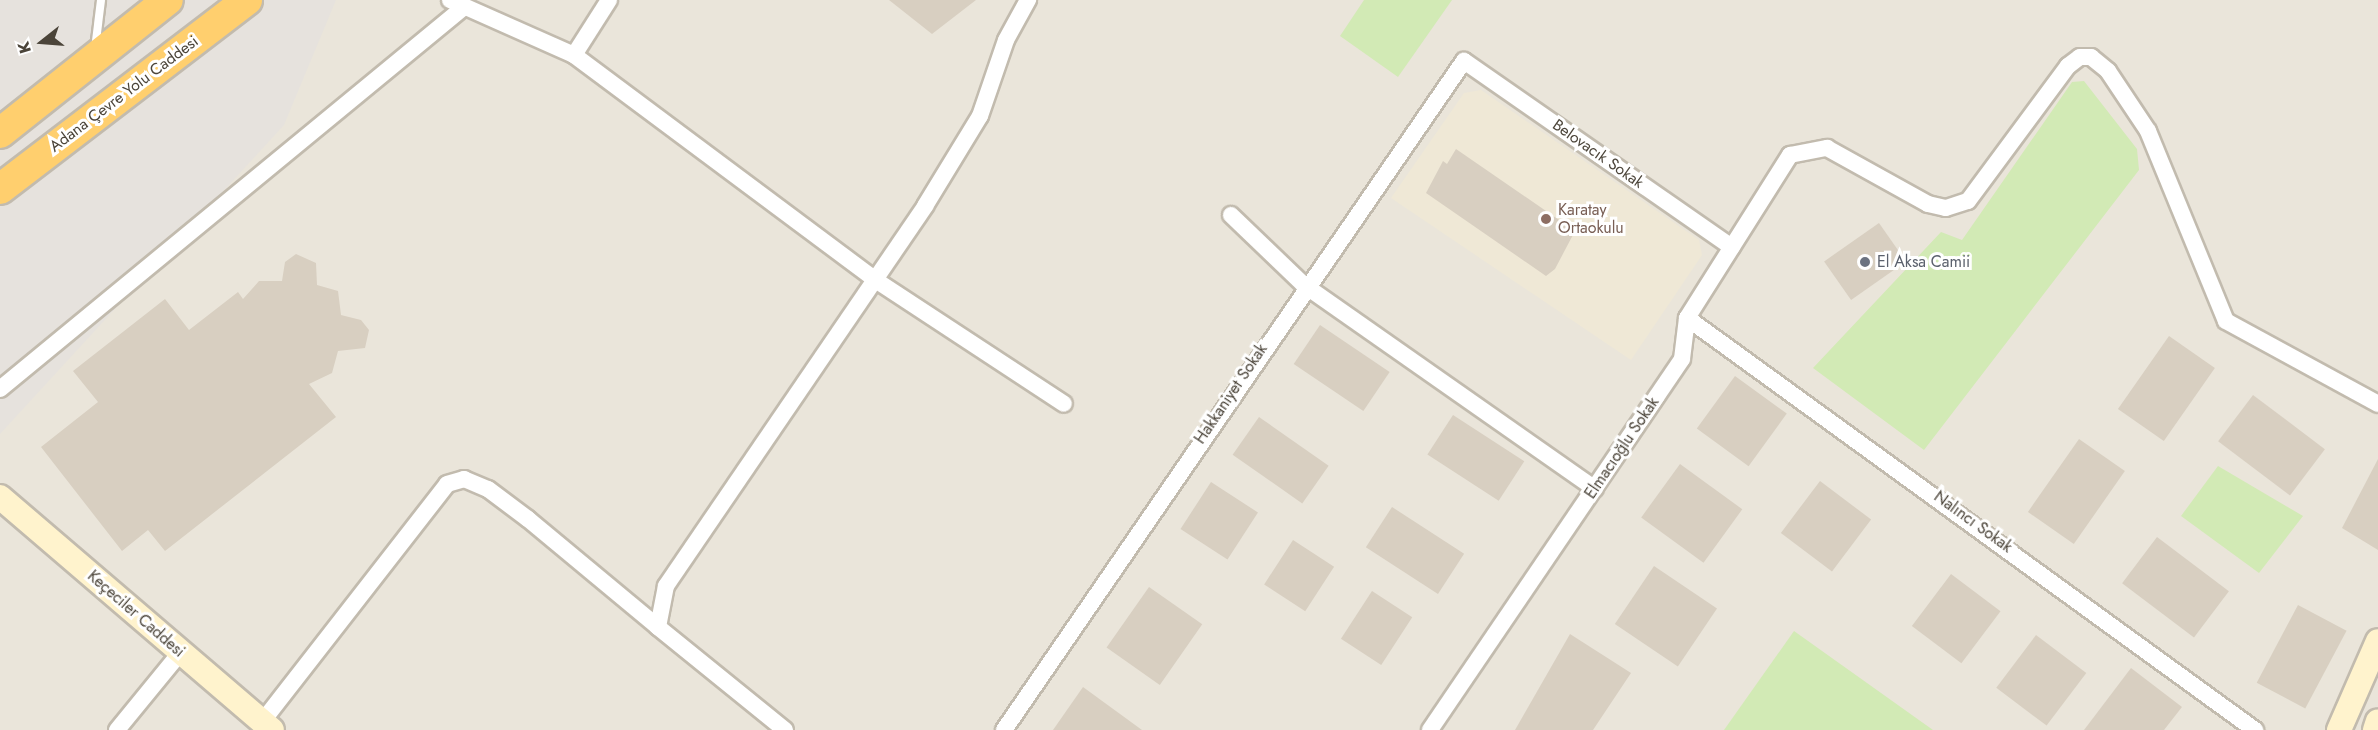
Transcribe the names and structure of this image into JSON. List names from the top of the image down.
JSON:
{
  "streets": {
    "highway": ["Adana Çevre Yolu Caddesi"],
    "street": [
      "Belovacık Sokak",
      "Hakkaniyet Sokak",
      "Elmacıoğlu Sokak",
      "Nalıncı Sokak",
      "Keçeciler Caddesi"
    ]
  },
  "crossings": [
    ["Belovacık Sokak", "Hakkaniyet Sokak"],
    ["Belovacık Sokak", "Elmacıoğlu Sokak"],
    ["Elmacıoğlu Sokak", "Nalıncı Sokak"]
  ],
  "places": ["Karatay Ortaokulu", "El Aksa Camii"],
  "north": "left"
}
